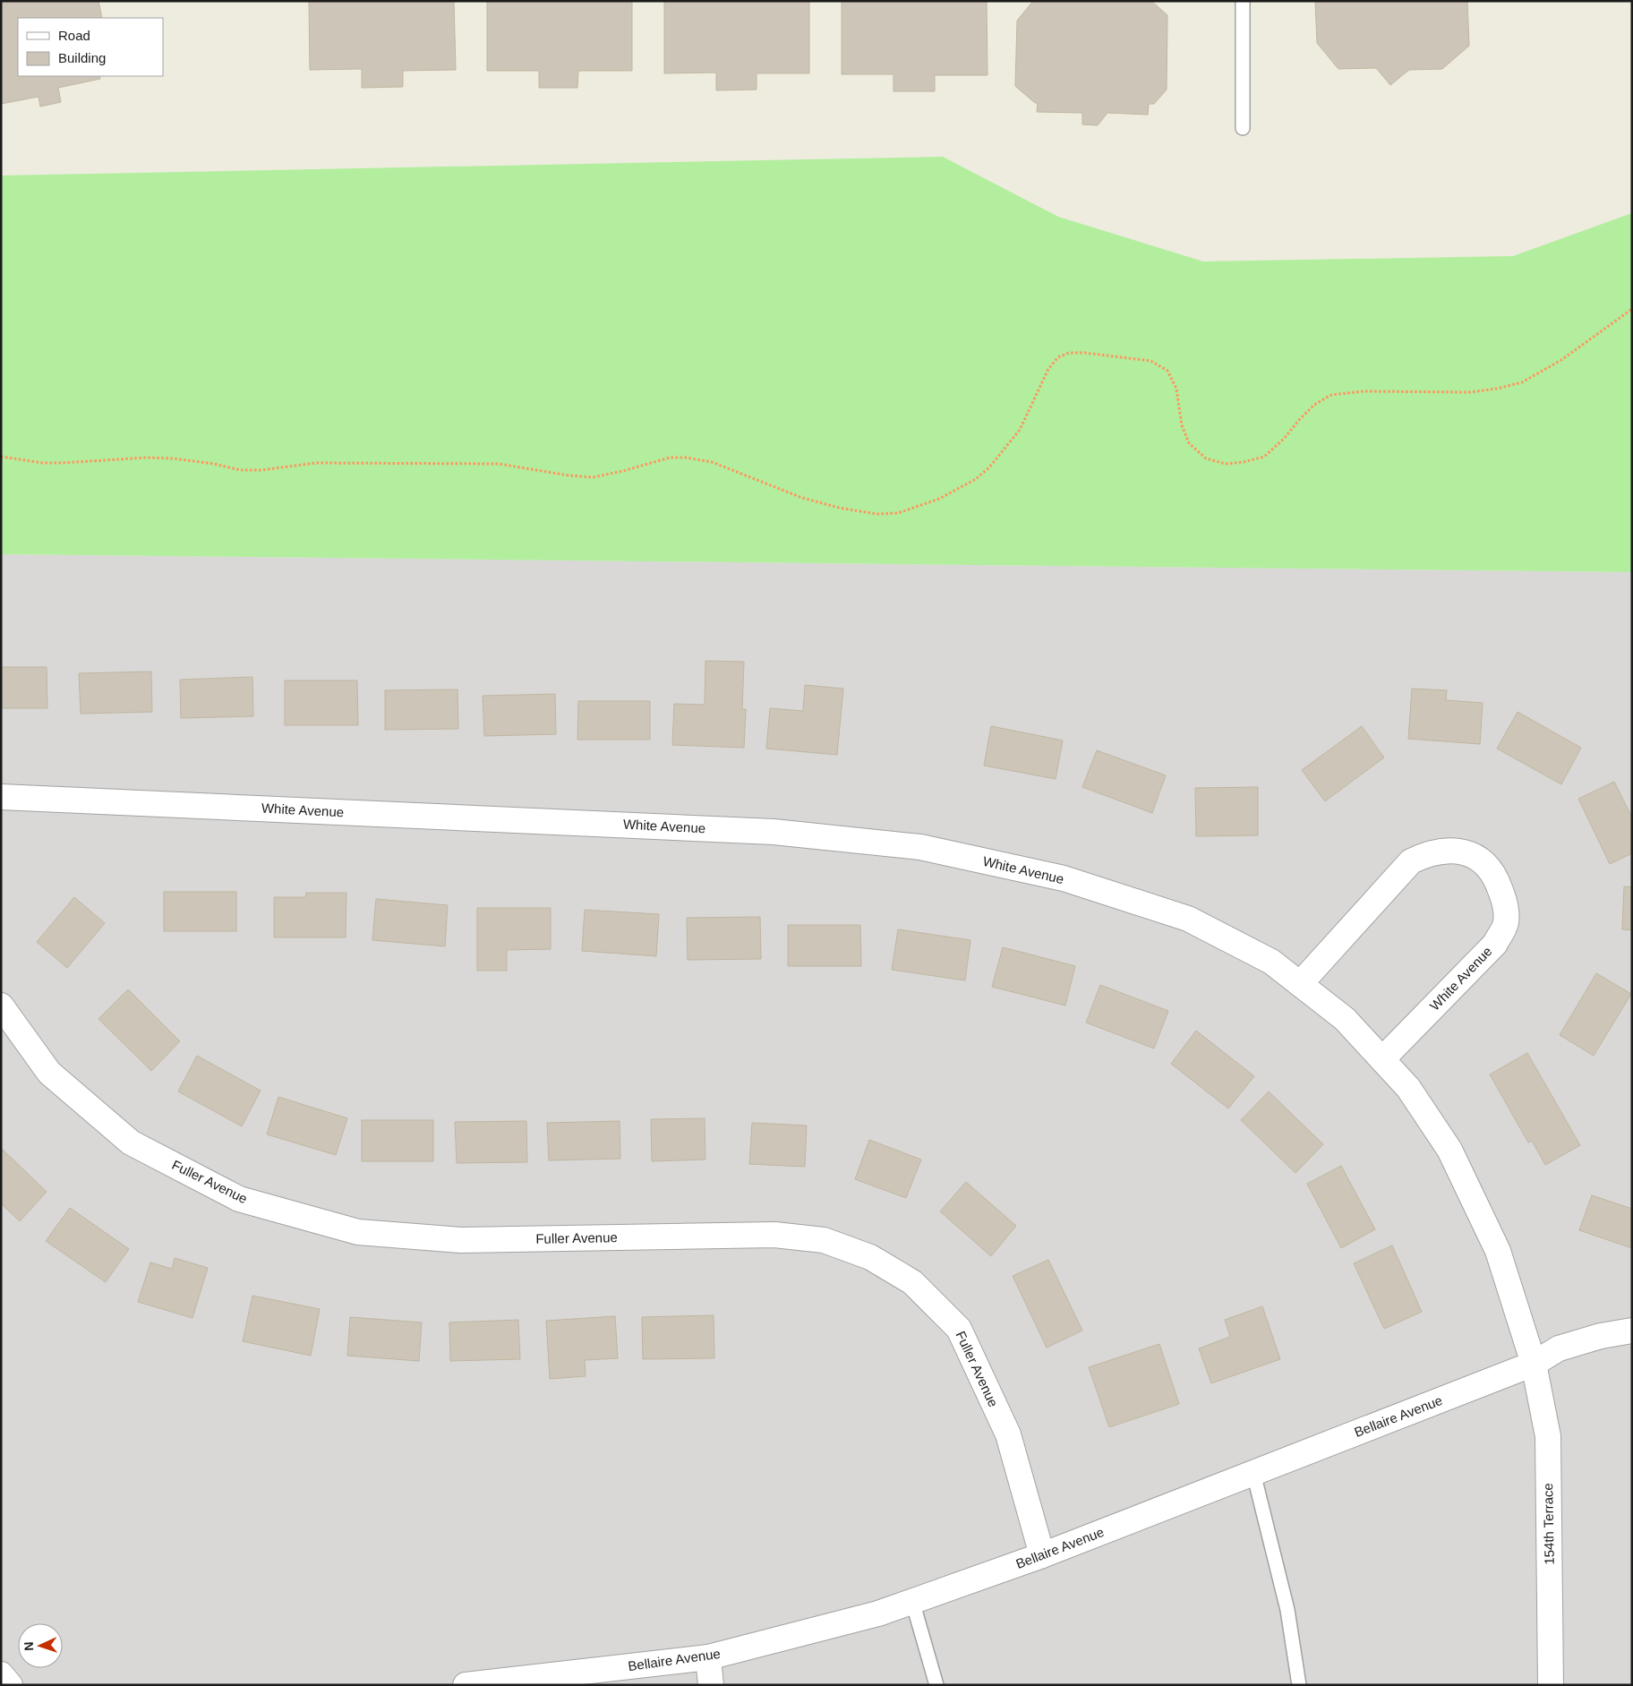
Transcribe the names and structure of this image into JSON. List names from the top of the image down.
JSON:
{
  "streets": {
    "street": [
      "White Avenue",
      "Fuller Avenue",
      "Bellaire Avenue",
      "154th Terrace"
    ]
  },
  "crossings": [
    ["White Avenue", "Bellaire Avenue"],
    ["White Avenue", "154th Terrace"],
    ["Fuller Avenue", "Bellaire Avenue"],
    ["Bellaire Avenue", "154th Terrace"]
  ],
  "legend": ["Road", "Building"],
  "north": "left"
}
